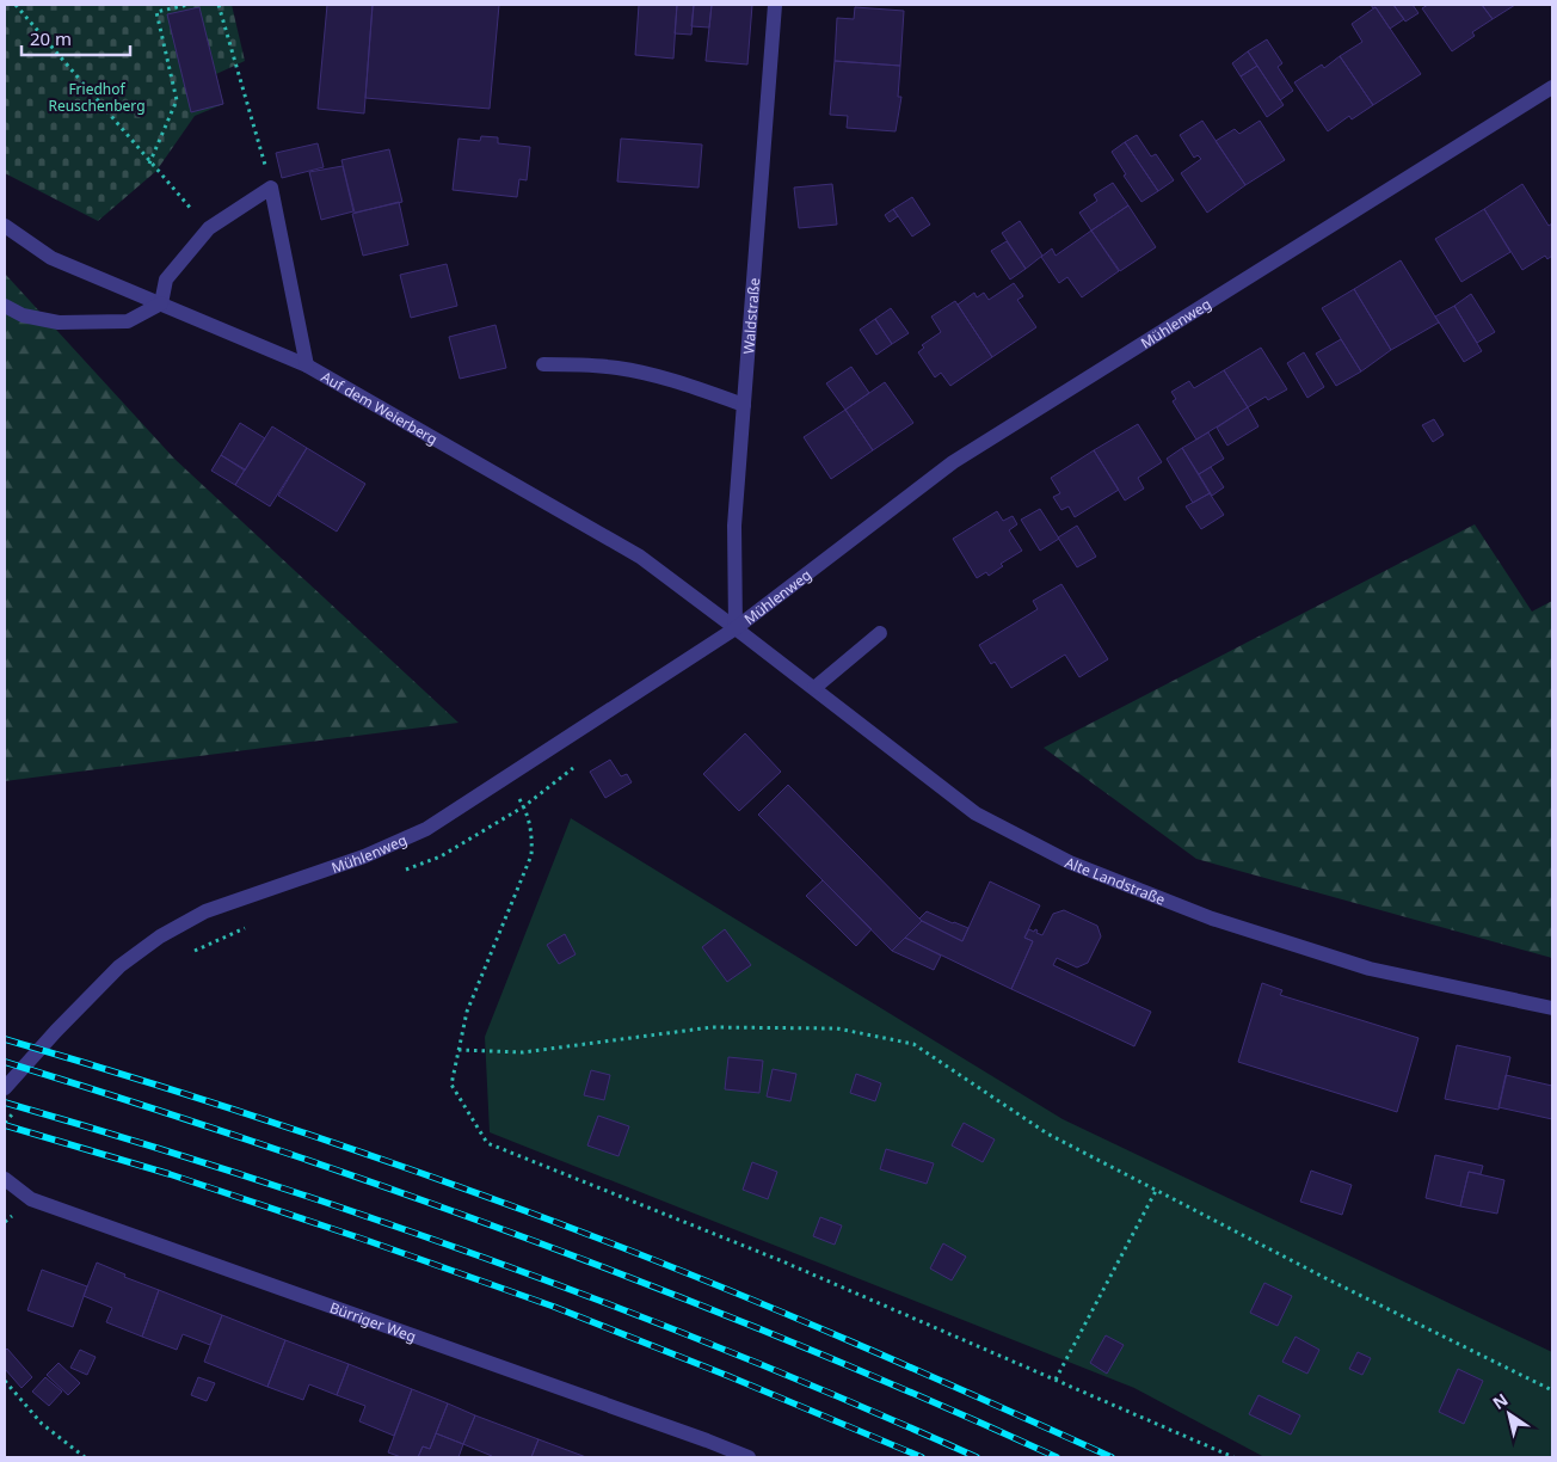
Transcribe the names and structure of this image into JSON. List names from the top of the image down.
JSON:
{
  "streets": {
    "street": [
      "Waldstraße",
      "Mühlenweg",
      "Auf dem Weierberg",
      "Alte Landstraße",
      "Bürriger Weg"
    ]
  },
  "crossings": [
    ["Waldstraße", "Mühlenweg"],
    ["Waldstraße", "Auf dem Weierberg"],
    ["Waldstraße", "Alte Landstraße"],
    ["Mühlenweg", "Auf dem Weierberg"],
    ["Mühlenweg", "Alte Landstraße"],
    ["Auf dem Weierberg", "Alte Landstraße"]
  ],
  "parks": ["Friedhof Reuschenberg"],
  "scale_bar": "20 m",
  "north": "top left"
}
